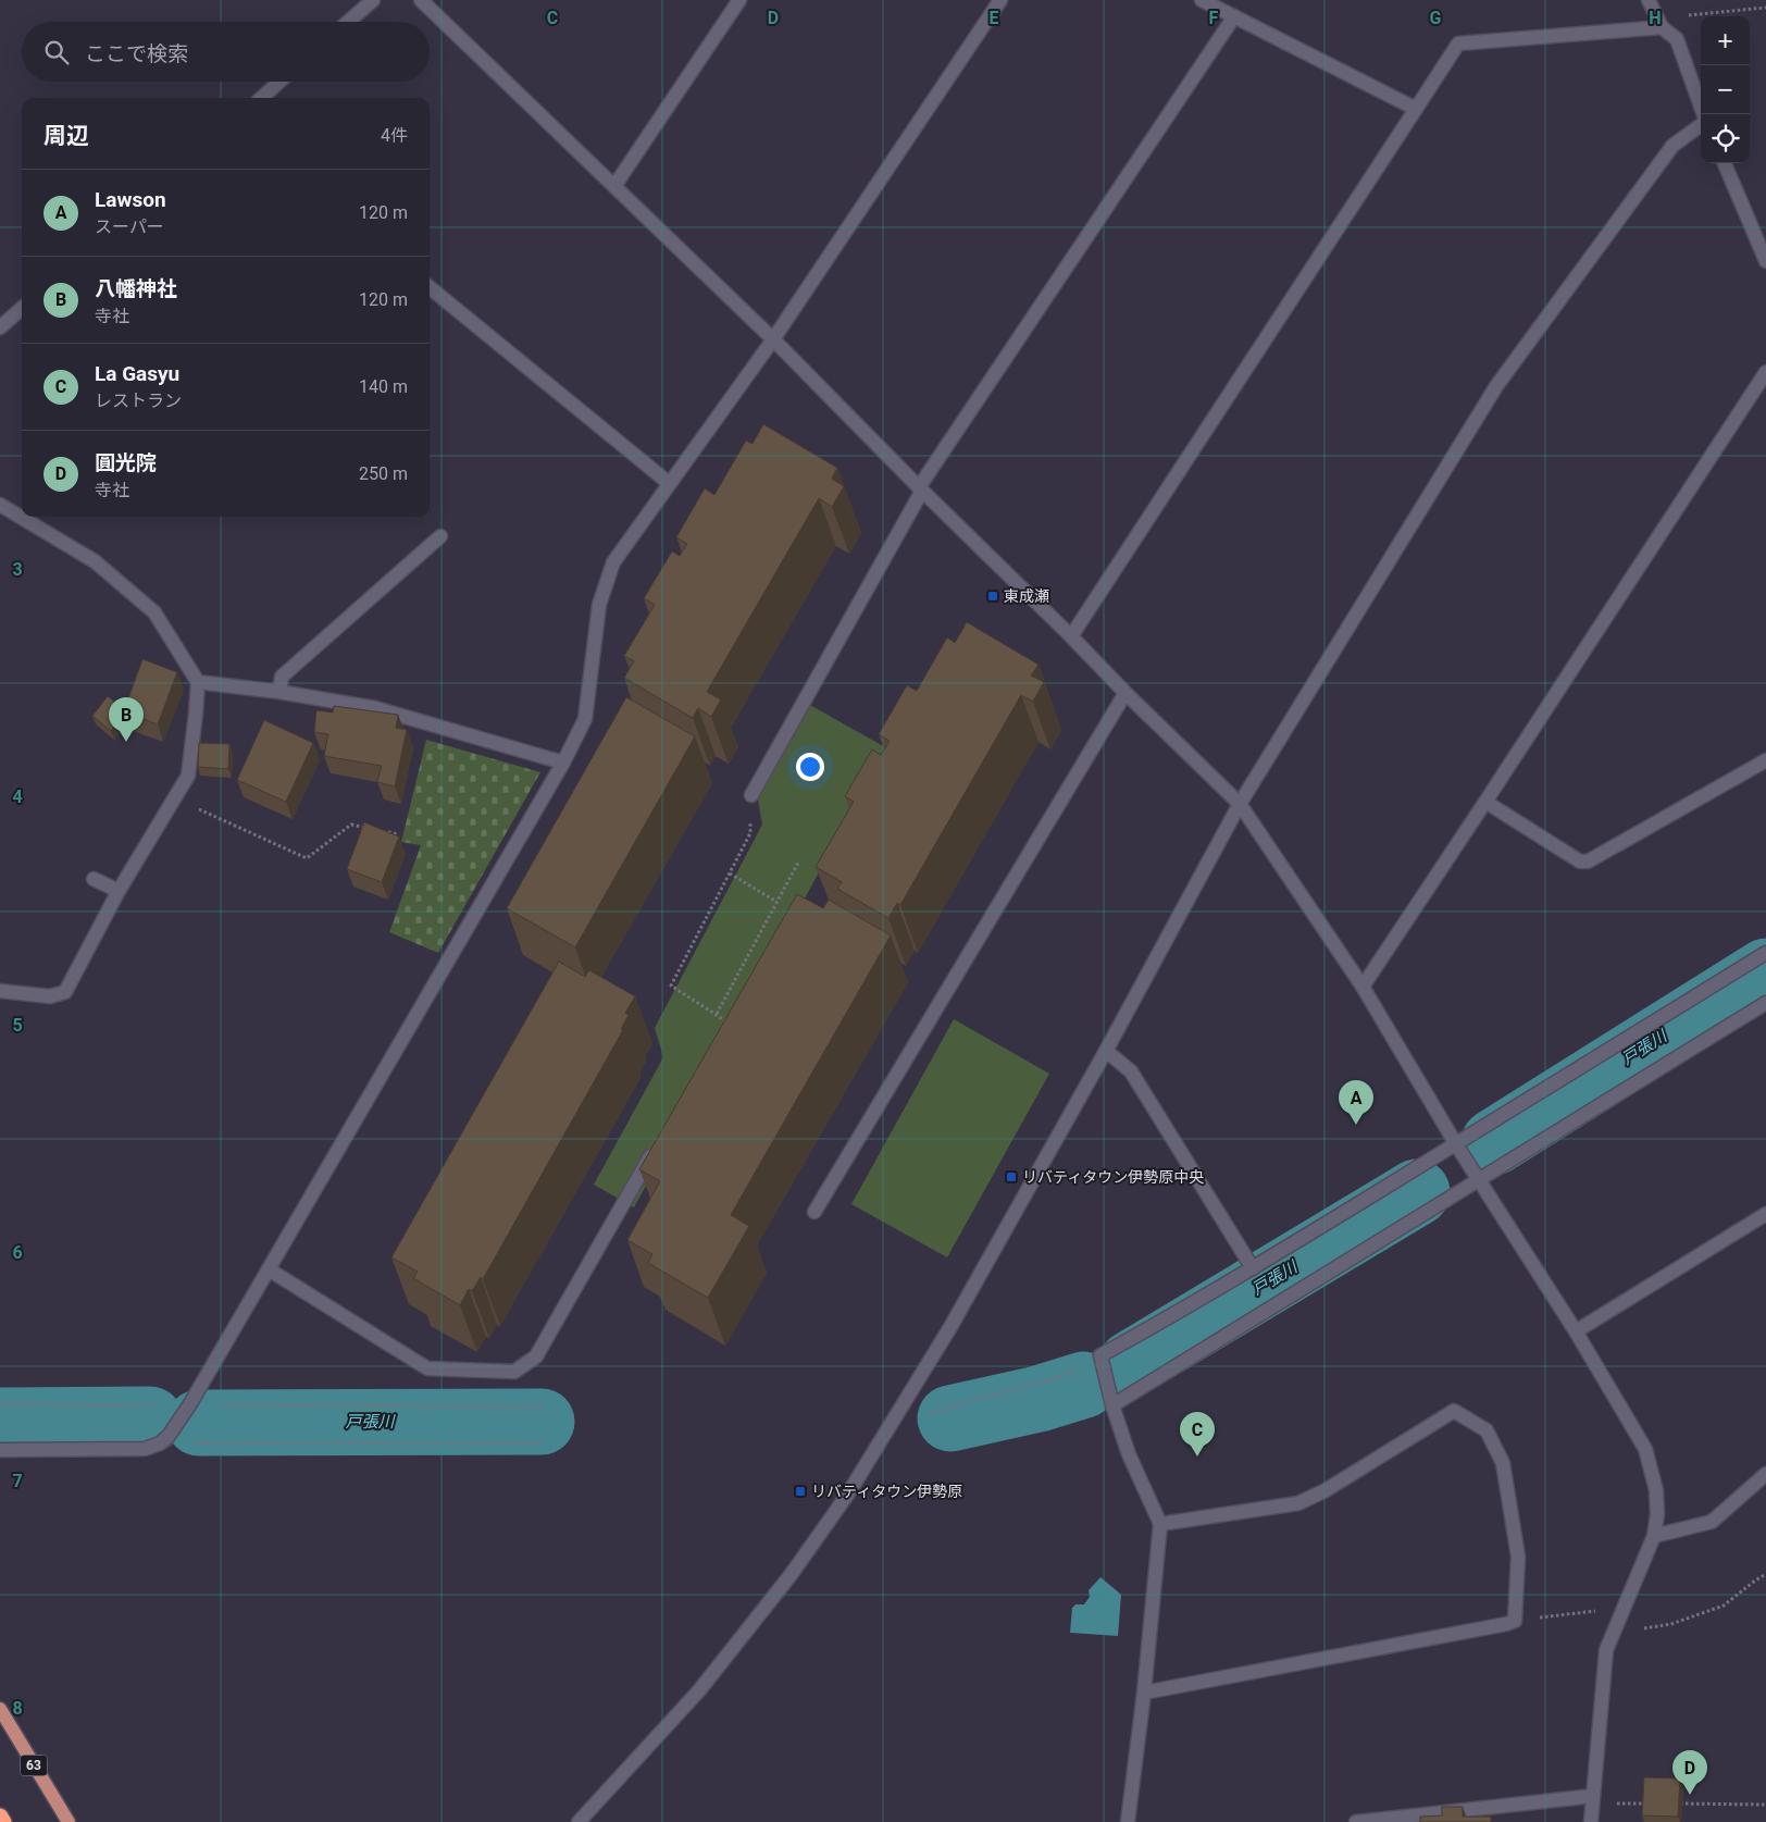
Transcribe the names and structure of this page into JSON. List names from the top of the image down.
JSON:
{
  "streets": {
    "main road": ["63"]
  },
  "water": ["戸張川"],
  "places": {
    "transit": ["東成瀬", "リバティタウン伊勢原中央", "リバティタウン伊勢原"]
  },
  "page": {
    "map_buttons": ["+", "−"],
    "search": "ここで検索",
    "heading": ["周辺", "4件"],
    "list": [
      {
        "mark": "A",
        "name": "Lawson",
        "note": "スーパー",
        "value": "120 m"
      },
      {
        "mark": "B",
        "name": "八幡神社",
        "note": "寺社",
        "value": "120 m"
      },
      {
        "mark": "C",
        "name": "La Gasyu",
        "note": "レストラン",
        "value": "140 m"
      },
      {
        "mark": "D",
        "name": "圓光院",
        "note": "寺社",
        "value": "250 m"
      }
    ],
    "pins": [
      "B",
      "A",
      "C",
      "D"
    ]
  },
  "grid": {
    "columns": [
      "C",
      "D",
      "E",
      "F",
      "G",
      "H"
    ],
    "rows": [
      "3",
      "4",
      "5",
      "6",
      "7",
      "8"
    ]
  }
}
